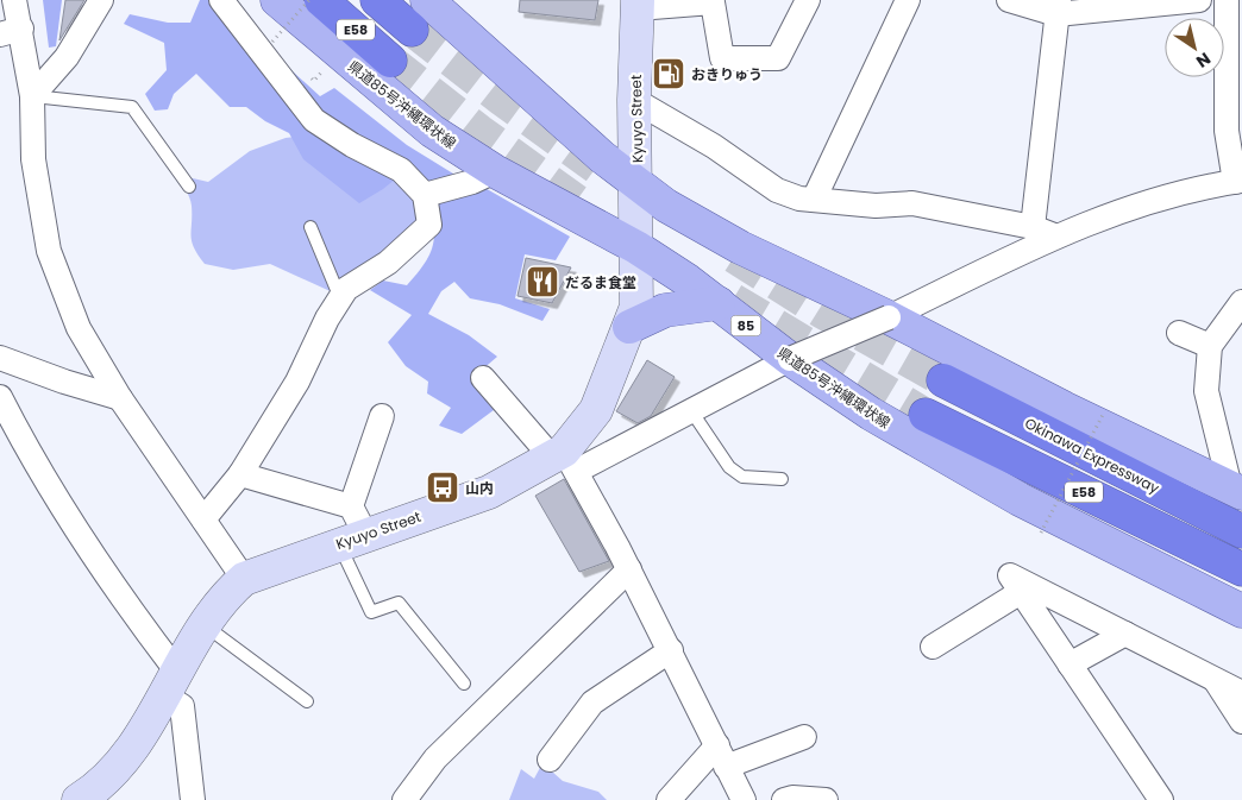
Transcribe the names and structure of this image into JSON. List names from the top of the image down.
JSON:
{
  "streets": {
    "highway": ["E58", "Okinawa Expressway"],
    "main road": ["県道85号沖縄環状線", "Kyuyo Street", "85"]
  },
  "crossings": [
    ["県道85号沖縄環状線", "Kyuyo Street"]
  ],
  "places": {
    "fuel station": ["おきりゅう"],
    "restaurant": ["だるま食堂"],
    "bus stop": ["山内"]
  },
  "north": "bottom right"
}
